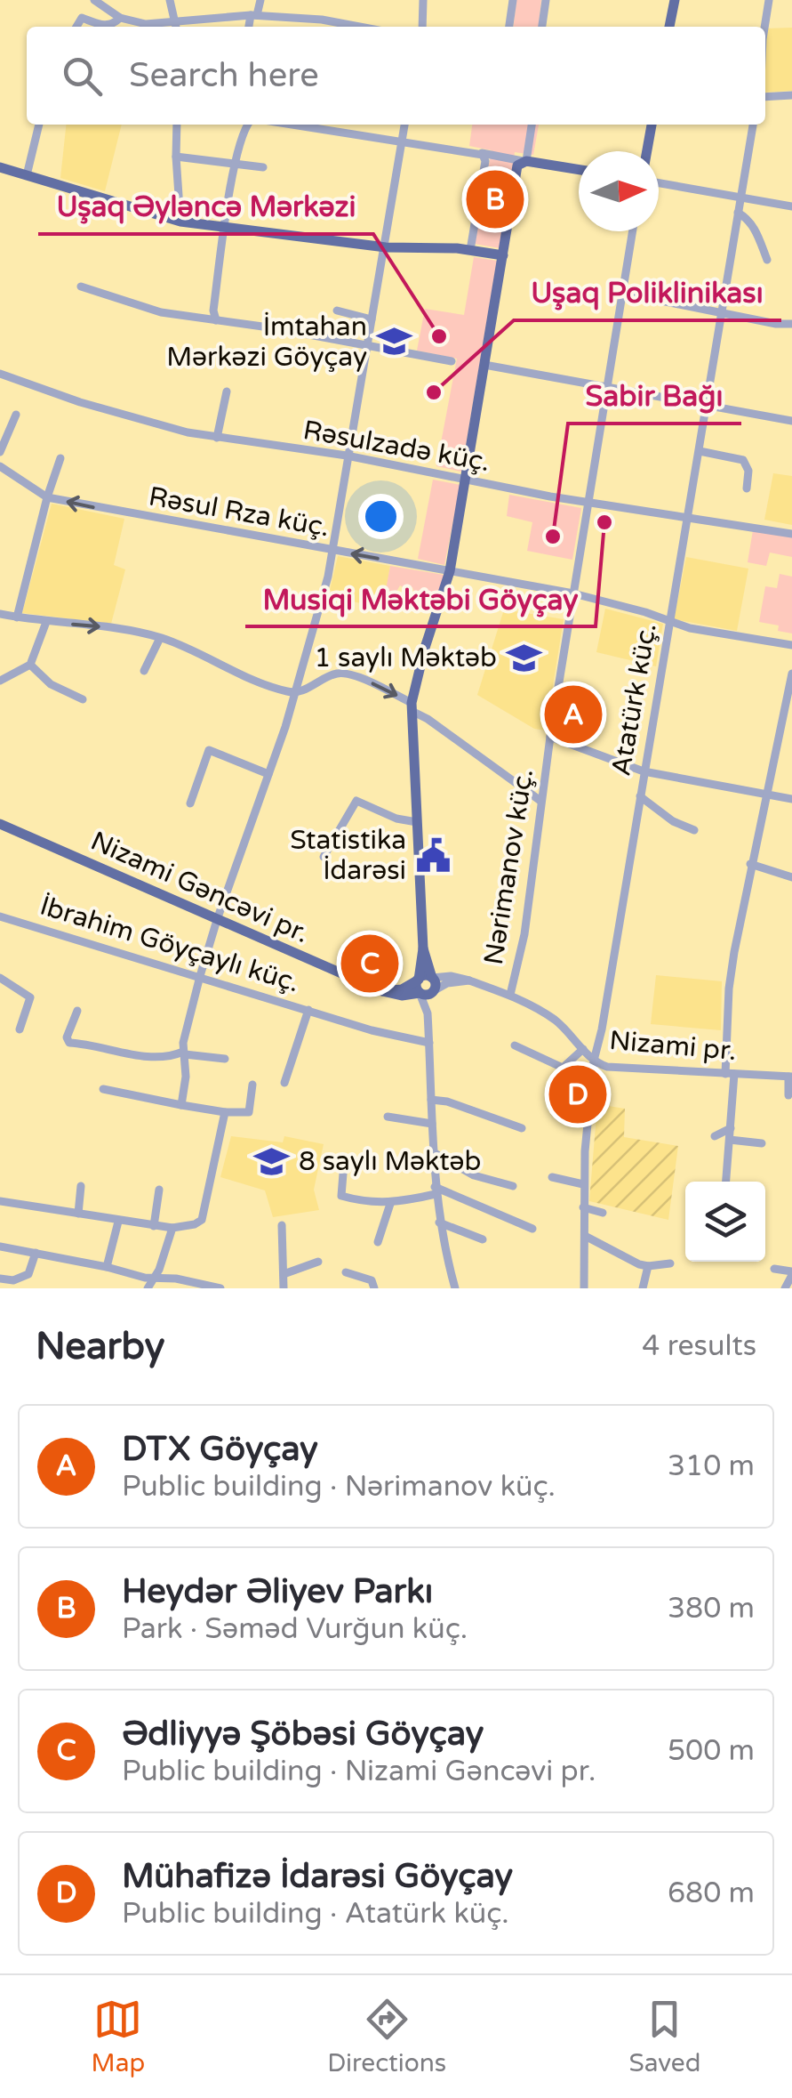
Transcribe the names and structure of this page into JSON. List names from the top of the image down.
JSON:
{
  "streets": {
    "main road": ["Nizami Gəncəvi pr."],
    "street": [
      "Rəsulzadə küç.",
      "Rəsul Rza küç.",
      "Atatürk küç.",
      "Nərimanov küç.",
      "İbrahim Göyçaylı küç.",
      "Nizami pr."
    ]
  },
  "crossings": [
    ["Rəsulzadə küç.", "Atatürk küç."],
    ["Rəsulzadə küç.", "Nərimanov küç."],
    ["Rəsul Rza küç.", "Atatürk küç."],
    ["Rəsul Rza küç.", "Nərimanov küç."],
    ["Atatürk küç.", "Nizami pr."],
    ["Nərimanov küç.", "Nizami pr."]
  ],
  "one_way": ["Rəsul Rza küç."],
  "places": {
    "other": [
      "Uşaq Əyləncə Mərkəzi",
      "Uşaq Poliklinikası",
      "Musiqi Məktəbi Göyçay",
      "Sabir Bağı"
    ],
    "school or university": ["İmtahan Mərkəzi Göyçay", "1 saylı Məktəb", "8 saylı Məktəb"],
    "public building": ["Statistika İdarəsi"]
  },
  "north": "right",
  "page": {
    "search": "Search here",
    "pins": [
      "B",
      "A",
      "C",
      "D"
    ],
    "heading": ["Nearby", "4 results"],
    "list": [
      {
        "mark": "A",
        "name": "DTX Göyçay",
        "note": "Public building · Nərimanov küç.",
        "value": "310 m"
      },
      {
        "mark": "B",
        "name": "Heydər Əliyev Parkı",
        "note": "Park · Səməd Vurğun küç.",
        "value": "380 m"
      },
      {
        "mark": "C",
        "name": "Ədliyyə Şöbəsi Göyçay",
        "note": "Public building · Nizami Gəncəvi pr.",
        "value": "500 m"
      },
      {
        "mark": "D",
        "name": "Mühafizə İdarəsi Göyçay",
        "note": "Public building · Atatürk küç.",
        "value": "680 m"
      }
    ],
    "nav": ["Map", "Directions", "Saved"]
  }
}
